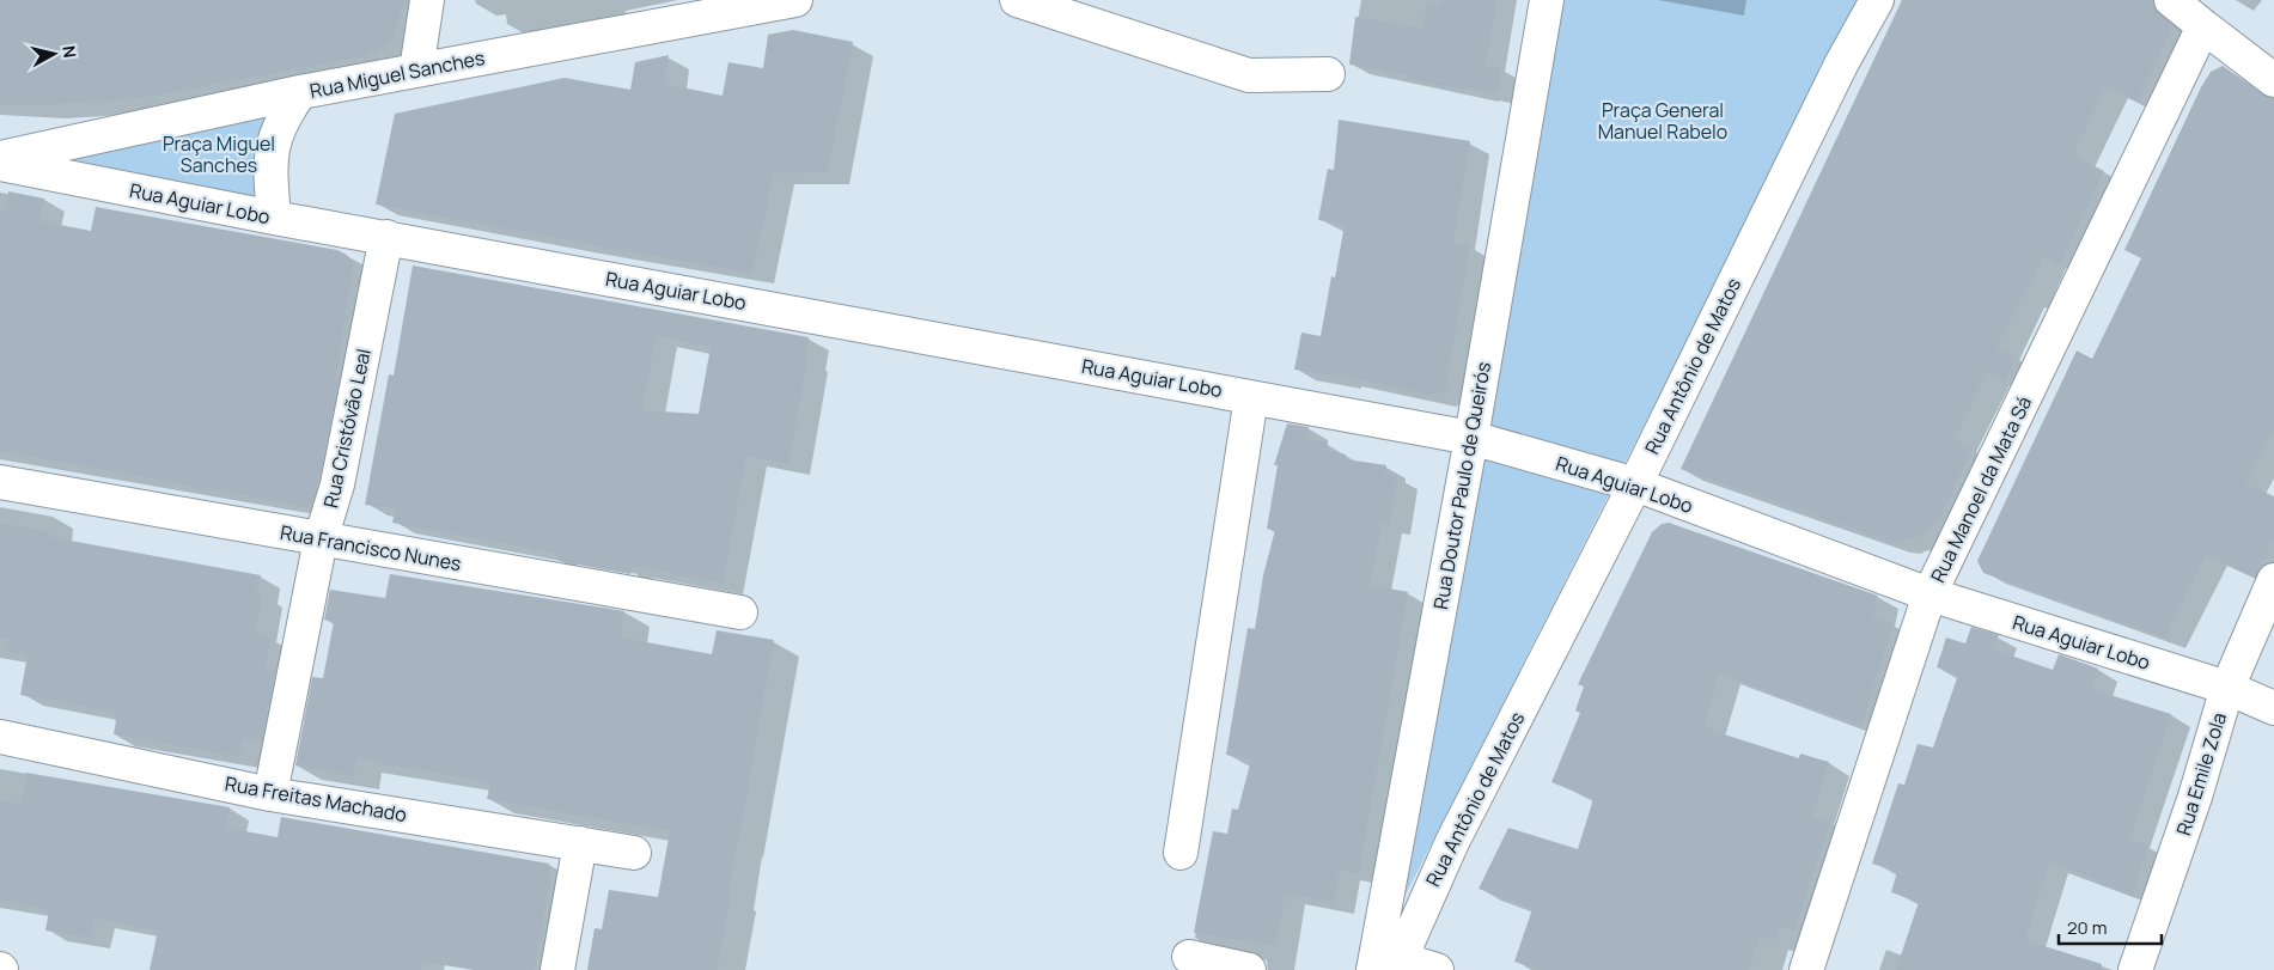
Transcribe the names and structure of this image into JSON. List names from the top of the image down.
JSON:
{
  "streets": {
    "street": [
      "Rua Miguel Sanches",
      "Rua Aguiar Lobo",
      "Rua Antônio de Matos",
      "Rua Cristóvão Leal",
      "Rua Doutor Paulo de Queirós",
      "Rua Manoel da Mata Sá",
      "Rua Francisco Nunes",
      "Rua Emile Zola",
      "Rua Freitas Machado"
    ]
  },
  "crossings": [
    ["Rua Aguiar Lobo", "Rua Antônio de Matos"],
    ["Rua Aguiar Lobo", "Rua Cristóvão Leal"],
    ["Rua Aguiar Lobo", "Rua Doutor Paulo de Queirós"],
    ["Rua Aguiar Lobo", "Rua Manoel da Mata Sá"],
    ["Rua Aguiar Lobo", "Rua Emile Zola"],
    ["Rua Antônio de Matos", "Rua Doutor Paulo de Queirós"],
    ["Rua Cristóvão Leal", "Rua Francisco Nunes"],
    ["Rua Cristóvão Leal", "Rua Freitas Machado"]
  ],
  "parks": ["Praça General Manuel Rabelo", "Praça Miguel Sanches"],
  "scale_bar": "20 m",
  "north": "right"
}
